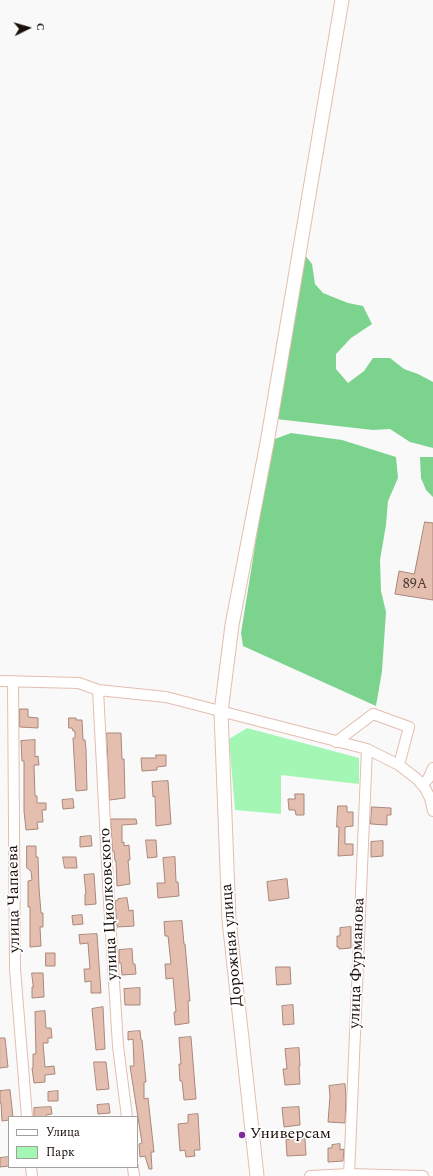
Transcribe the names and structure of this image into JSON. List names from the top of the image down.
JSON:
{
  "streets": {
    "main road": ["Дорожная улица"],
    "street": ["улица Чапаева", "улица Циолковского", "улица Фурманова"]
  },
  "places": ["Универсам"],
  "house_numbers": ["89А"],
  "legend": ["Улица", "Парк"],
  "north": "right"
}
